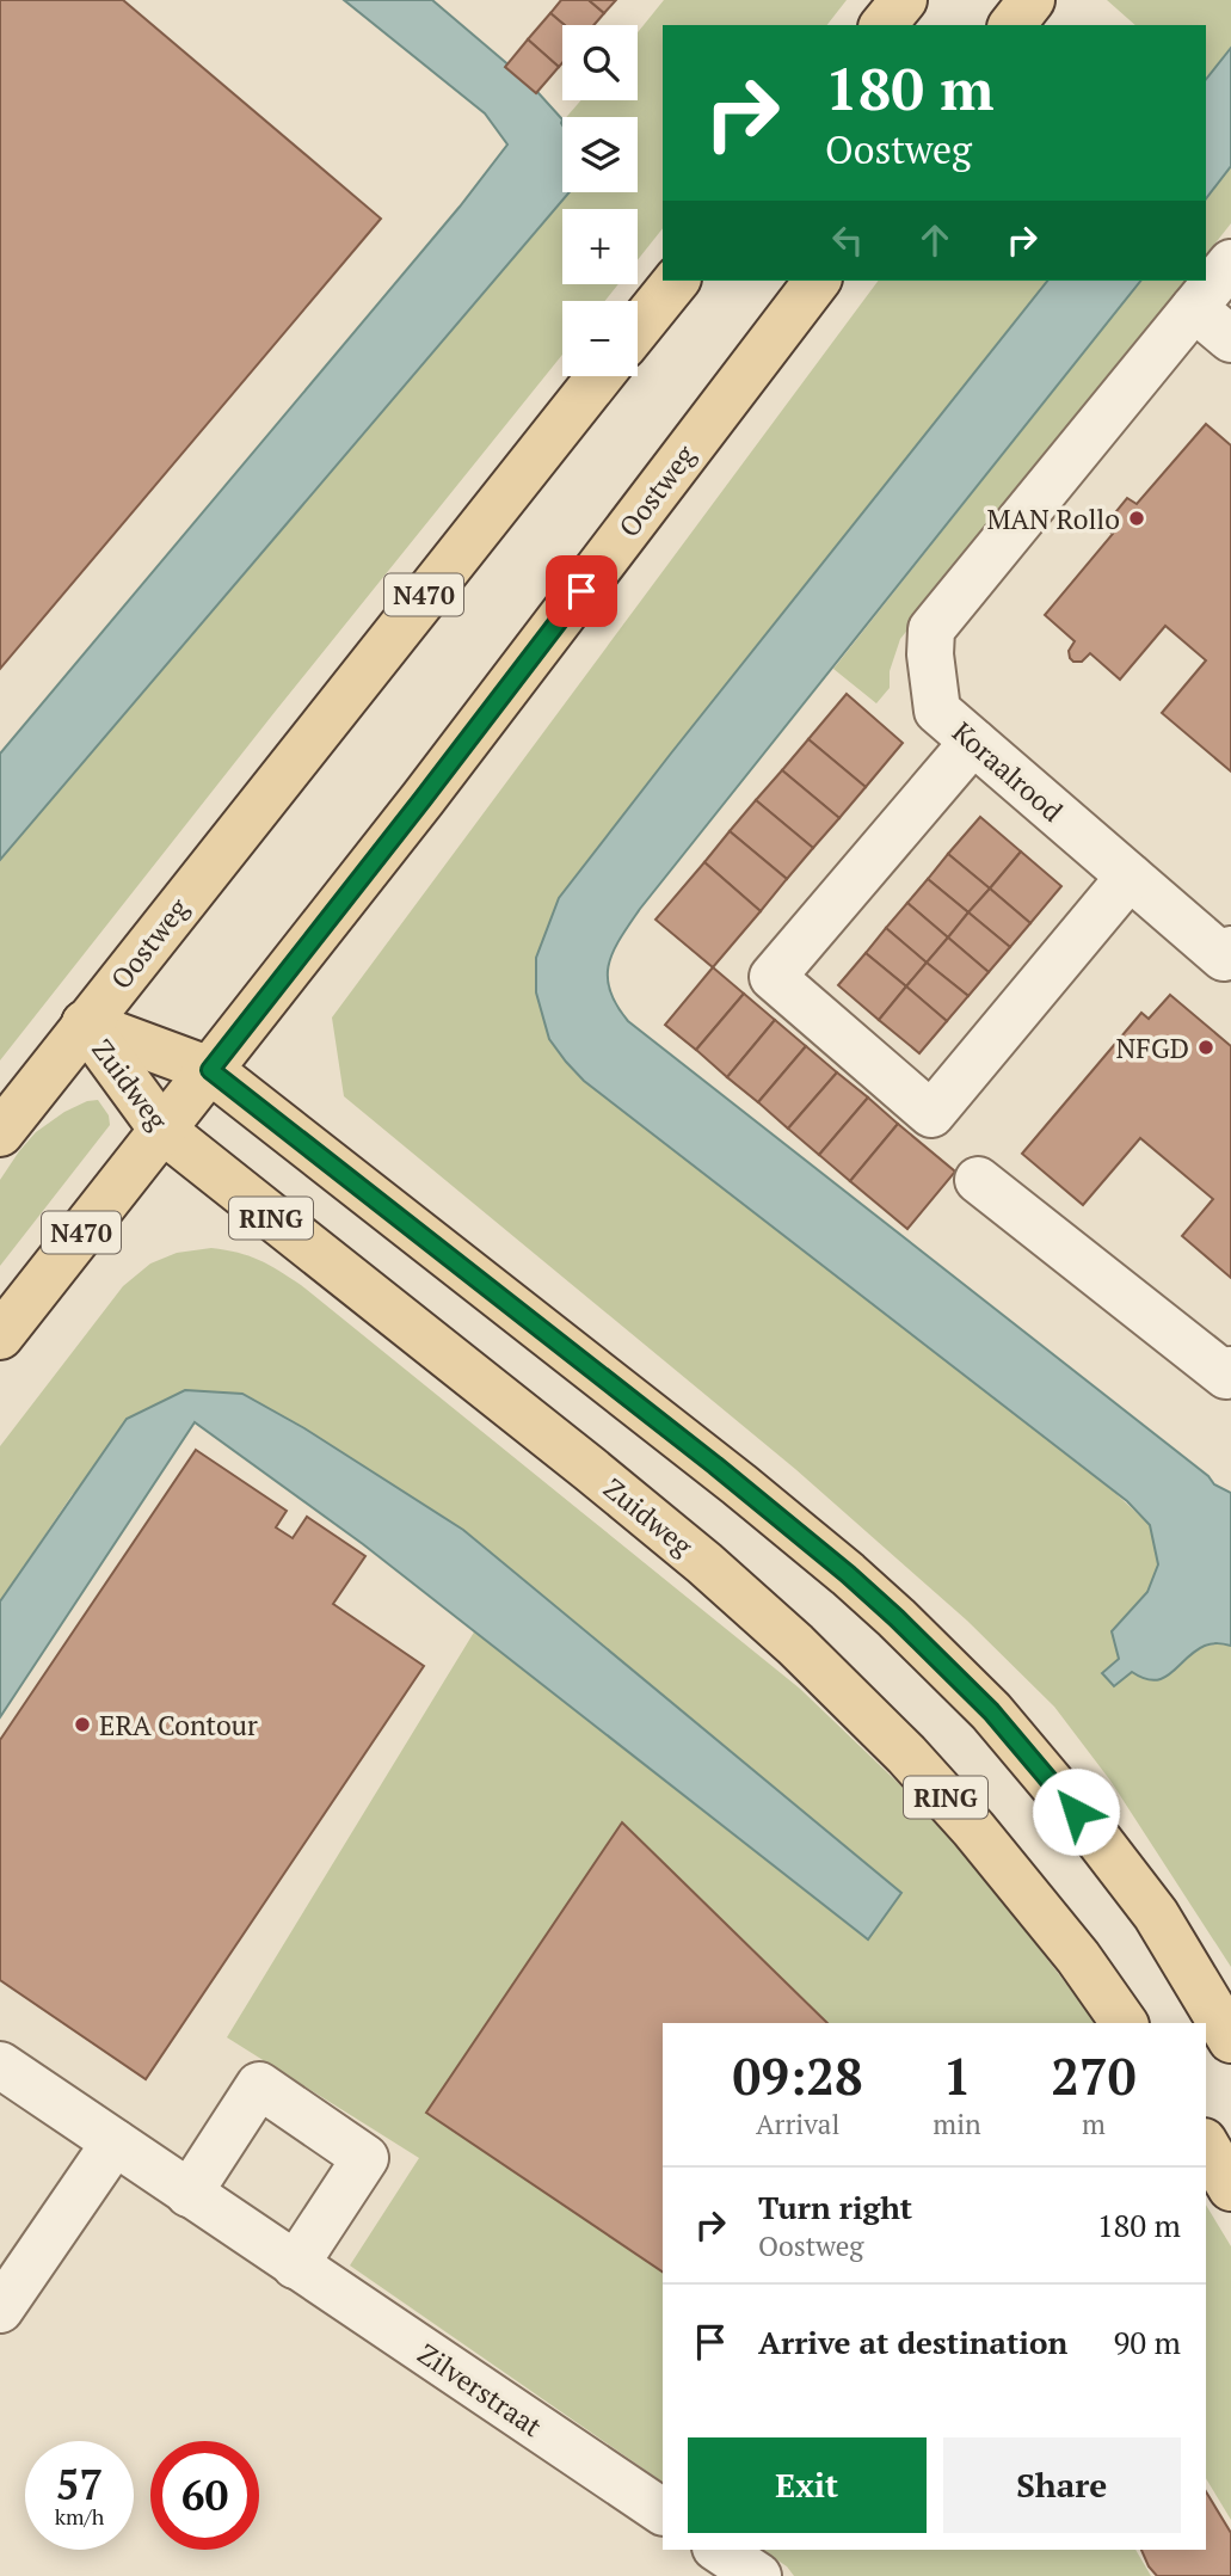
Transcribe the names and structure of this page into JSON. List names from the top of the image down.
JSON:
{
  "streets": {
    "main road": [
      "Oostweg",
      "N470",
      "Zuidweg",
      "RING"
    ],
    "street": ["Koraalrood", "Zilverstraat"]
  },
  "crossings": [
    ["Oostweg", "Zuidweg"]
  ],
  "places": ["MAN Rollo", "NFGD", "ERA Contour"],
  "page": {
    "map_buttons": ["+", "−"],
    "turn": ["180 m", "Oostweg"],
    "eta": [
      "09:28",
      "Arrival",
      "1",
      "min",
      "270",
      "m"
    ],
    "list": [
      {
        "name": "Turn right",
        "note": "Oostweg",
        "value": "180 m"
      },
      {
        "name": "Arrive at destination",
        "value": "90 m"
      }
    ],
    "buttons": ["Exit", "Share"],
    "speed": "57 km/h",
    "limit": "60"
  }
}
